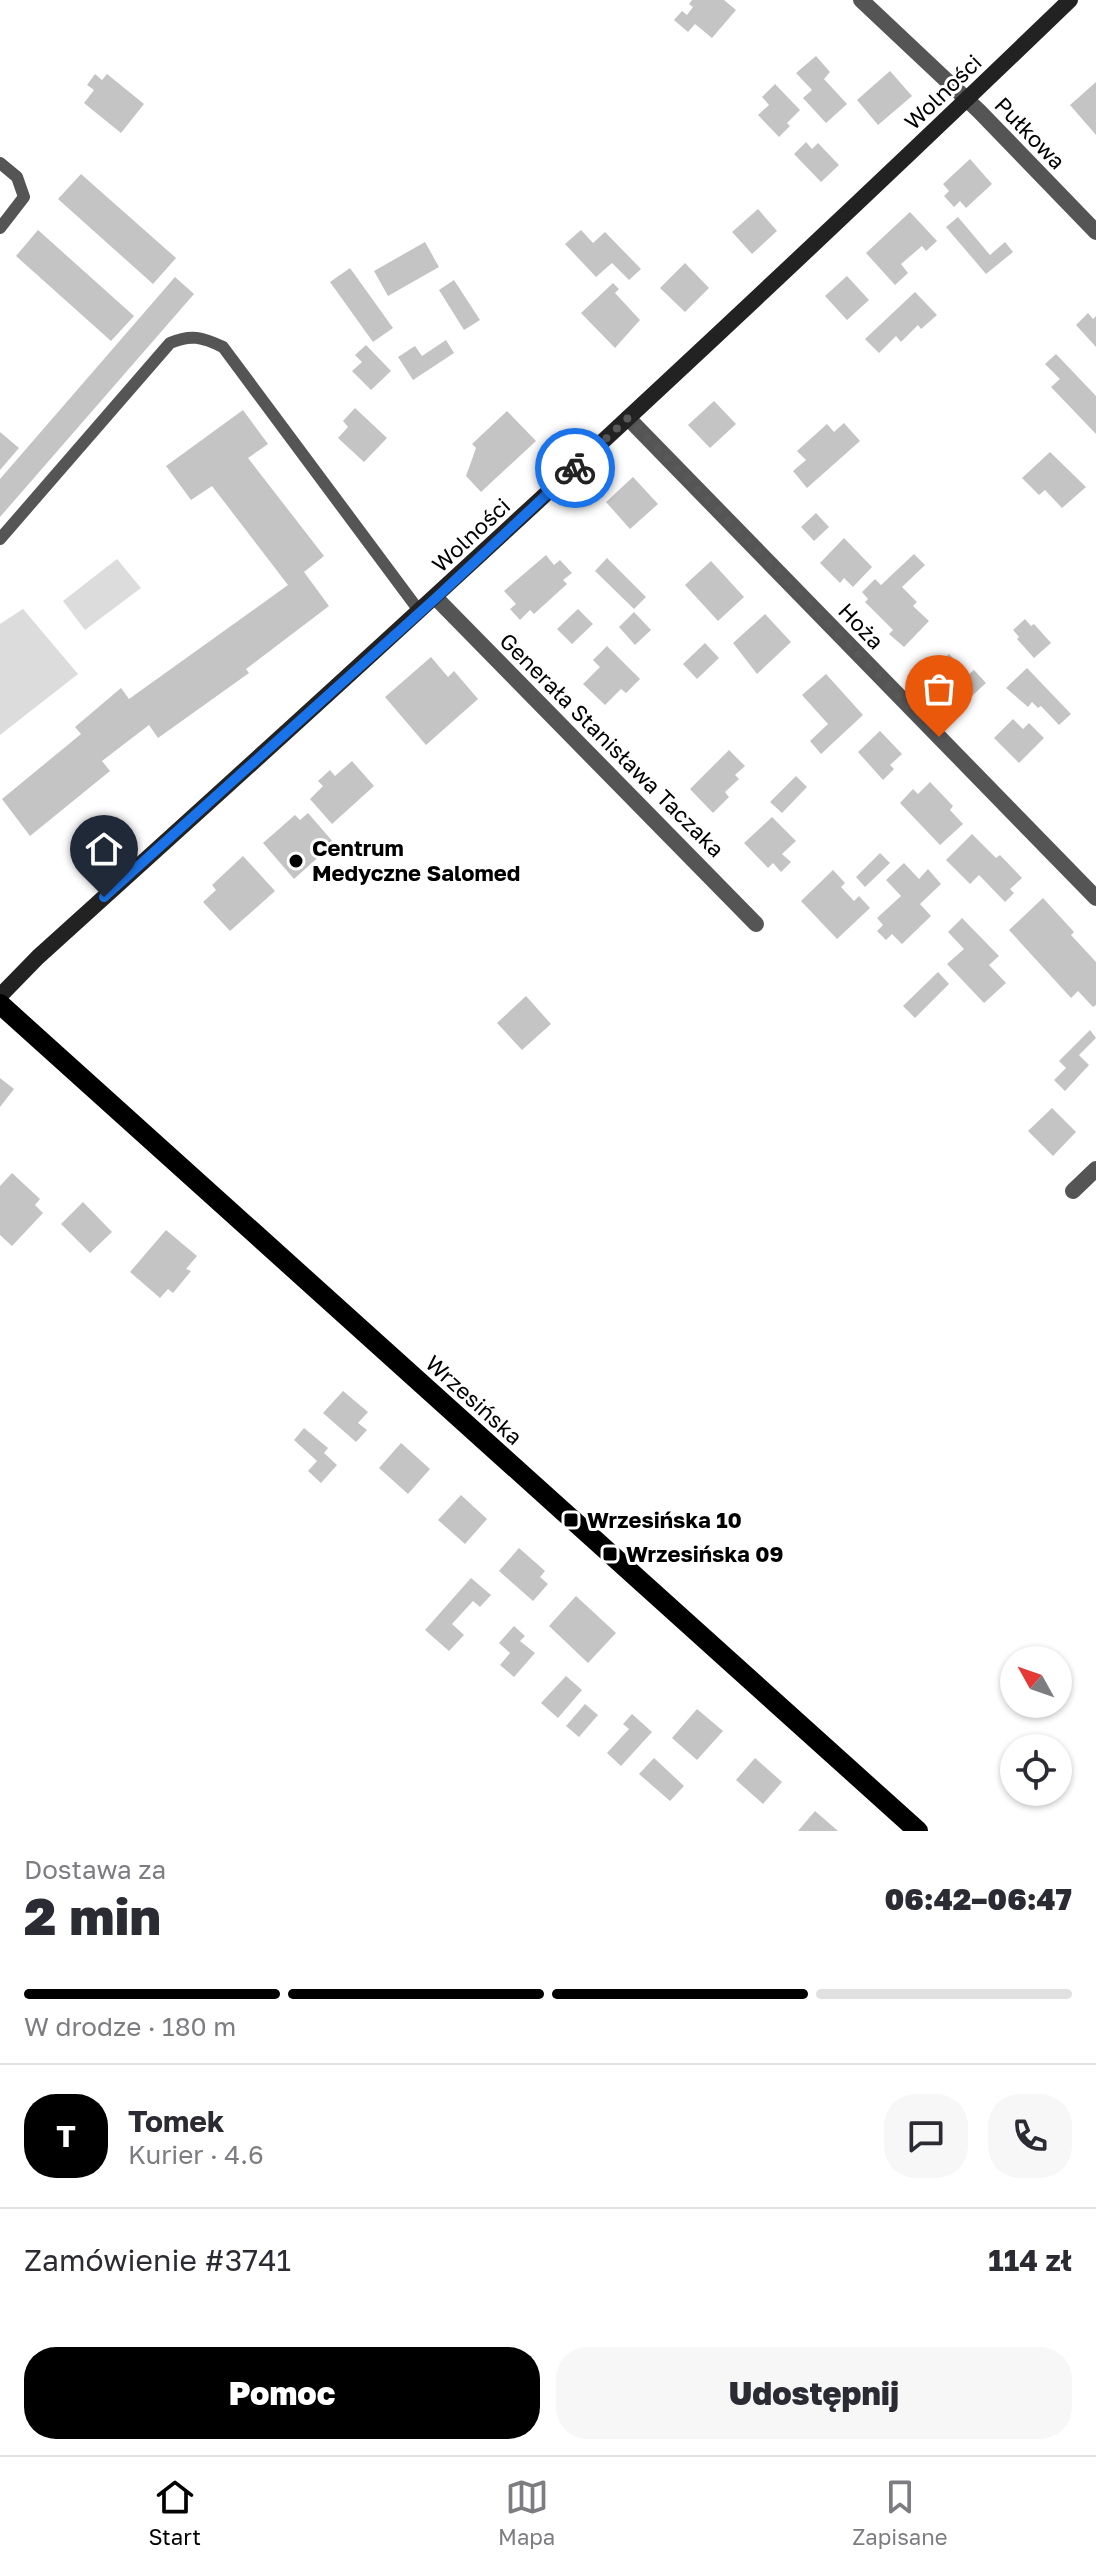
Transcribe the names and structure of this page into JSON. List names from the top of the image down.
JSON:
{
  "streets": {
    "main road": ["Wrzesińska"],
    "street": [
      "Wolności",
      "Pułkowa",
      "Hoża",
      "Generała Stanisława Taczaka"
    ]
  },
  "crossings": [
    ["Wolności", "Pułkowa"],
    ["Wolności", "Hoża"],
    ["Wolności", "Generała Stanisława Taczaka"]
  ],
  "places": {
    "other": ["Centrum Medyczne Salomed"],
    "transit": ["Wrzesińska 10", "Wrzesińska 09"]
  },
  "north": "top left",
  "page": {
    "heading": ["2 min", "Dostawa za", "06:42–06:47"],
    "panel": [
      "Tomek",
      "Kurier · 4.6",
      "Zamówienie #3741",
      "114 zł"
    ],
    "bar": "W drodze · 180 m",
    "round": "T",
    "buttons": ["Pomoc", "Udostępnij"],
    "tabs": ["Start", "Mapa", "Zapisane"]
  }
}
